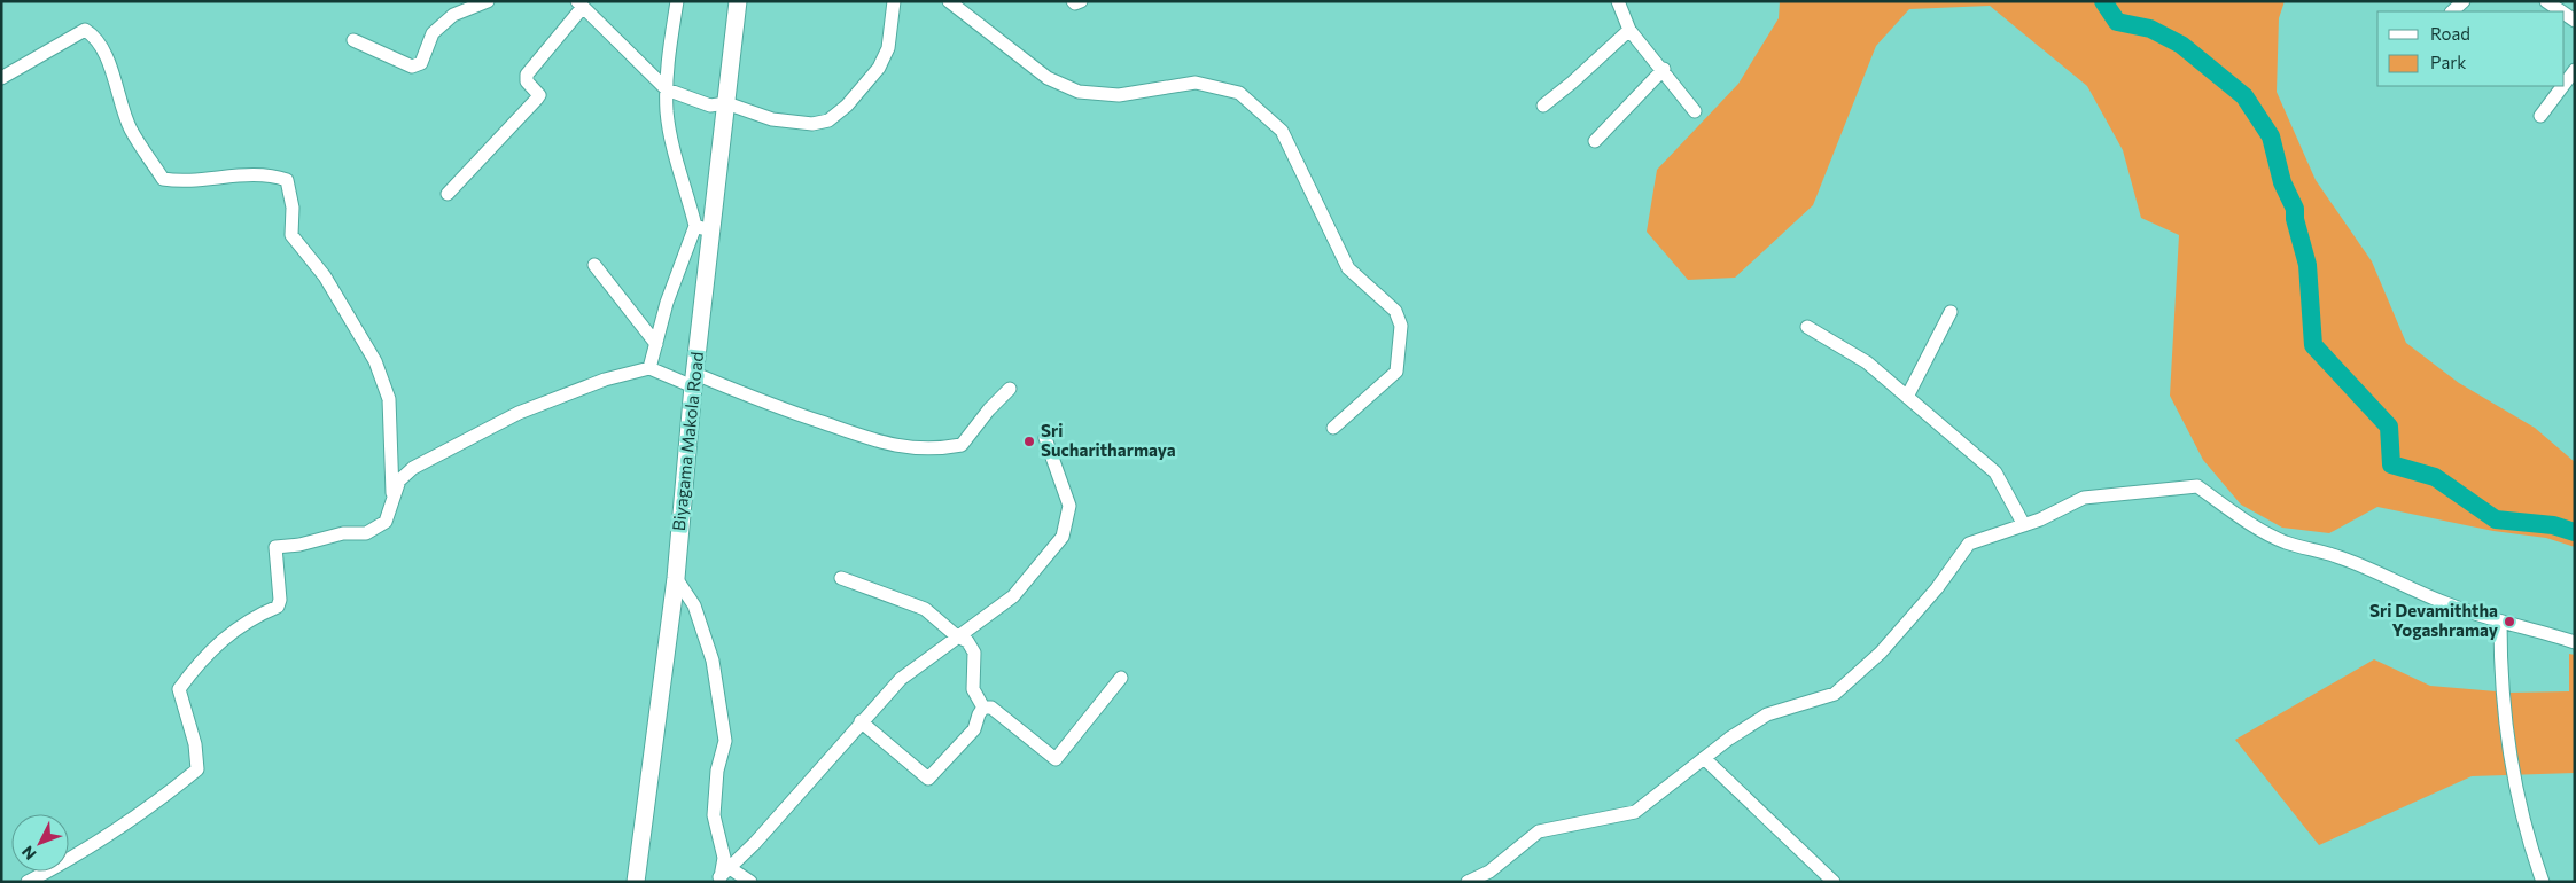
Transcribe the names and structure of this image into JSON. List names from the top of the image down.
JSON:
{
  "streets": {
    "main road": ["Biyagama Makola Road"]
  },
  "places": ["Sri Sucharitharmaya", "Sri Devamiththa Yogashramay"],
  "legend": ["Road", "Park"],
  "north": "bottom left"
}
